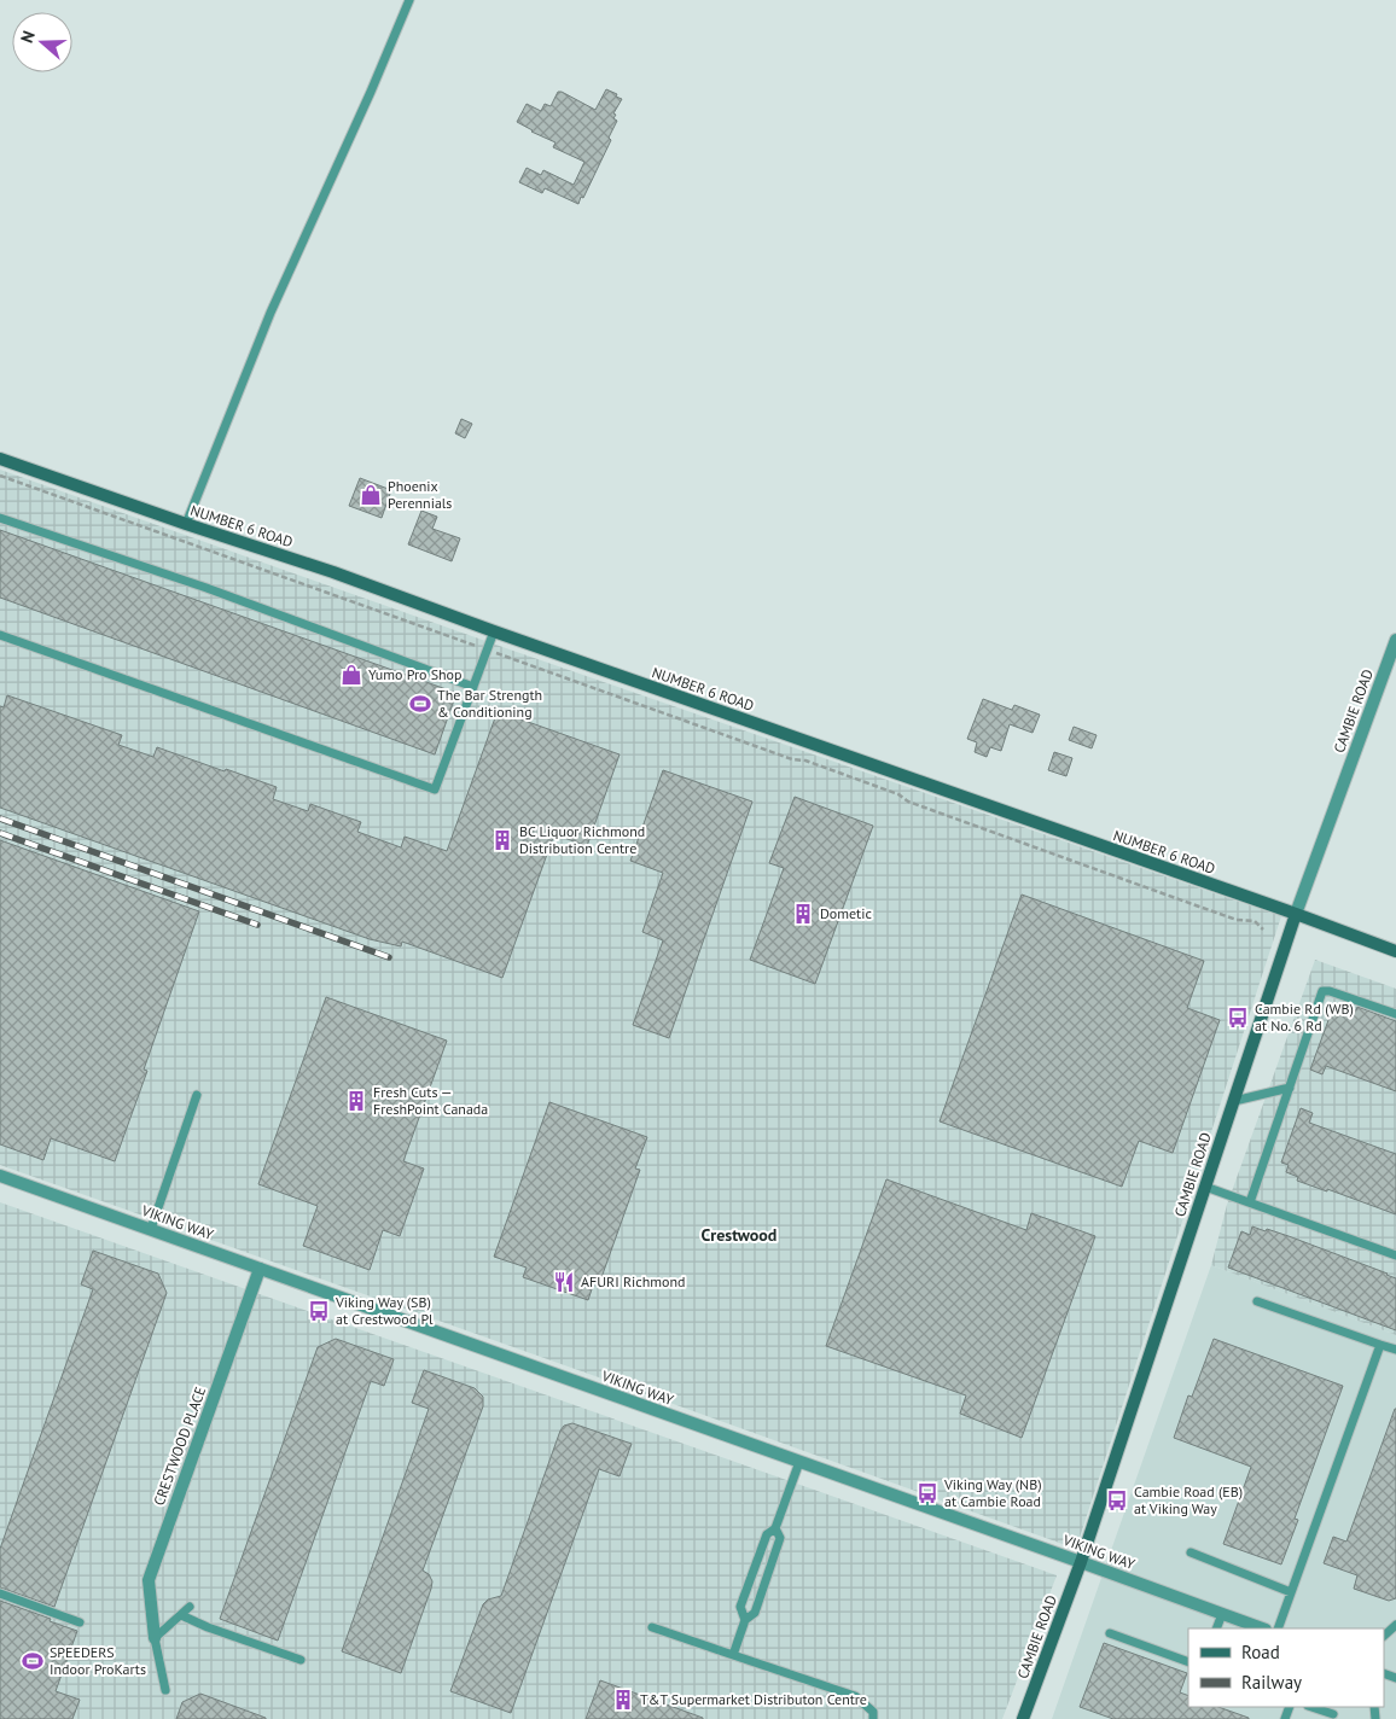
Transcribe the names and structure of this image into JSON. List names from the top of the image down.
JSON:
{
  "streets": {
    "main road": ["NUMBER 6 ROAD", "CAMBIE ROAD"],
    "street": ["VIKING WAY", "CRESTWOOD PLACE"]
  },
  "crossings": [
    ["NUMBER 6 ROAD", "CAMBIE ROAD"],
    ["CAMBIE ROAD", "VIKING WAY"],
    ["VIKING WAY", "CRESTWOOD PLACE"]
  ],
  "districts": ["Crestwood"],
  "places": {
    "shop": ["Phoenix Perennials", "Yumo Pro Shop"],
    "sports": ["The Bar Strength & Conditioning", "SPEEDERS Indoor ProKarts"],
    "building": [
      "BC Liquor Richmond Distribution Centre",
      "Dometic",
      "Fresh Cuts — FreshPoint Canada",
      "T&T Supermarket Distributon Centre"
    ],
    "bus stop": [
      "Cambie Rd (WB) at No. 6 Rd",
      "Viking Way (SB) at Crestwood Pl",
      "Viking Way (NB) at Cambie Road",
      "Cambie Road (EB) at Viking Way"
    ],
    "restaurant": ["AFURI Richmond"]
  },
  "legend": ["Road", "Railway"],
  "north": "left"
}
